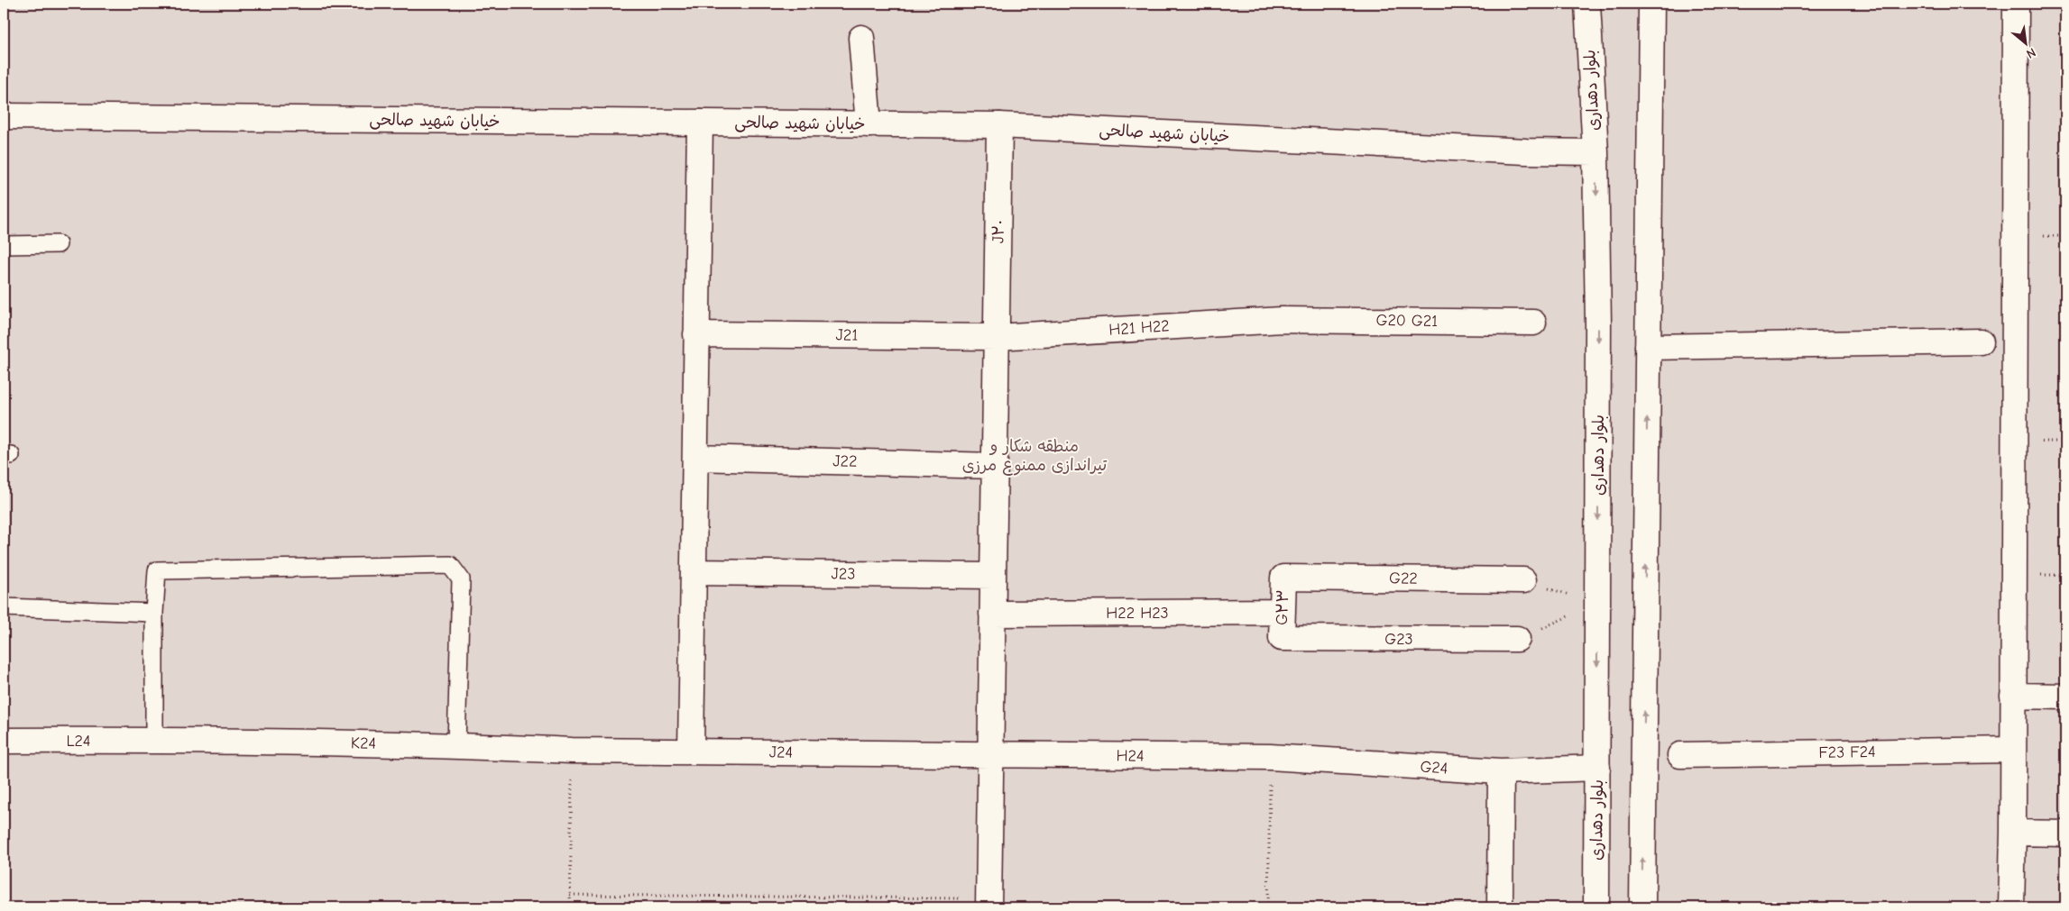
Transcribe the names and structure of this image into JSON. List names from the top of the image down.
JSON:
{
  "streets": {
    "street": [
      "بلوار دهداری",
      "خیابان شهید صالحی",
      "J۲۰",
      "G20 G21",
      "H21 H22",
      "J21",
      "J22",
      "J23",
      "G22",
      "G۲۳",
      "H22 H23",
      "G23",
      "L24",
      "K24",
      "J24",
      "F23 F24",
      "H24",
      "G24"
    ]
  },
  "crossings": [
    ["بلوار دهداری", "خیابان شهید صالحی"],
    ["بلوار دهداری", "G24"],
    ["خیابان شهید صالحی", "J۲۰"],
    ["J۲۰", "H21 H22"],
    ["J۲۰", "J21"],
    ["J۲۰", "J22"],
    ["J۲۰", "J23"],
    ["J۲۰", "H22 H23"],
    ["J۲۰", "J24"],
    ["J۲۰", "H24"],
    ["G20 G21", "H21 H22"],
    ["H21 H22", "J21"],
    ["G22", "G۲۳"],
    ["G۲۳", "H22 H23"],
    ["G۲۳", "G23"],
    ["L24", "K24"],
    ["K24", "J24"],
    ["J24", "H24"],
    ["H24", "G24"]
  ],
  "parks": ["منطقه شکار و تیراندازی ممنوع مرزی"],
  "north": "bottom right"
}
